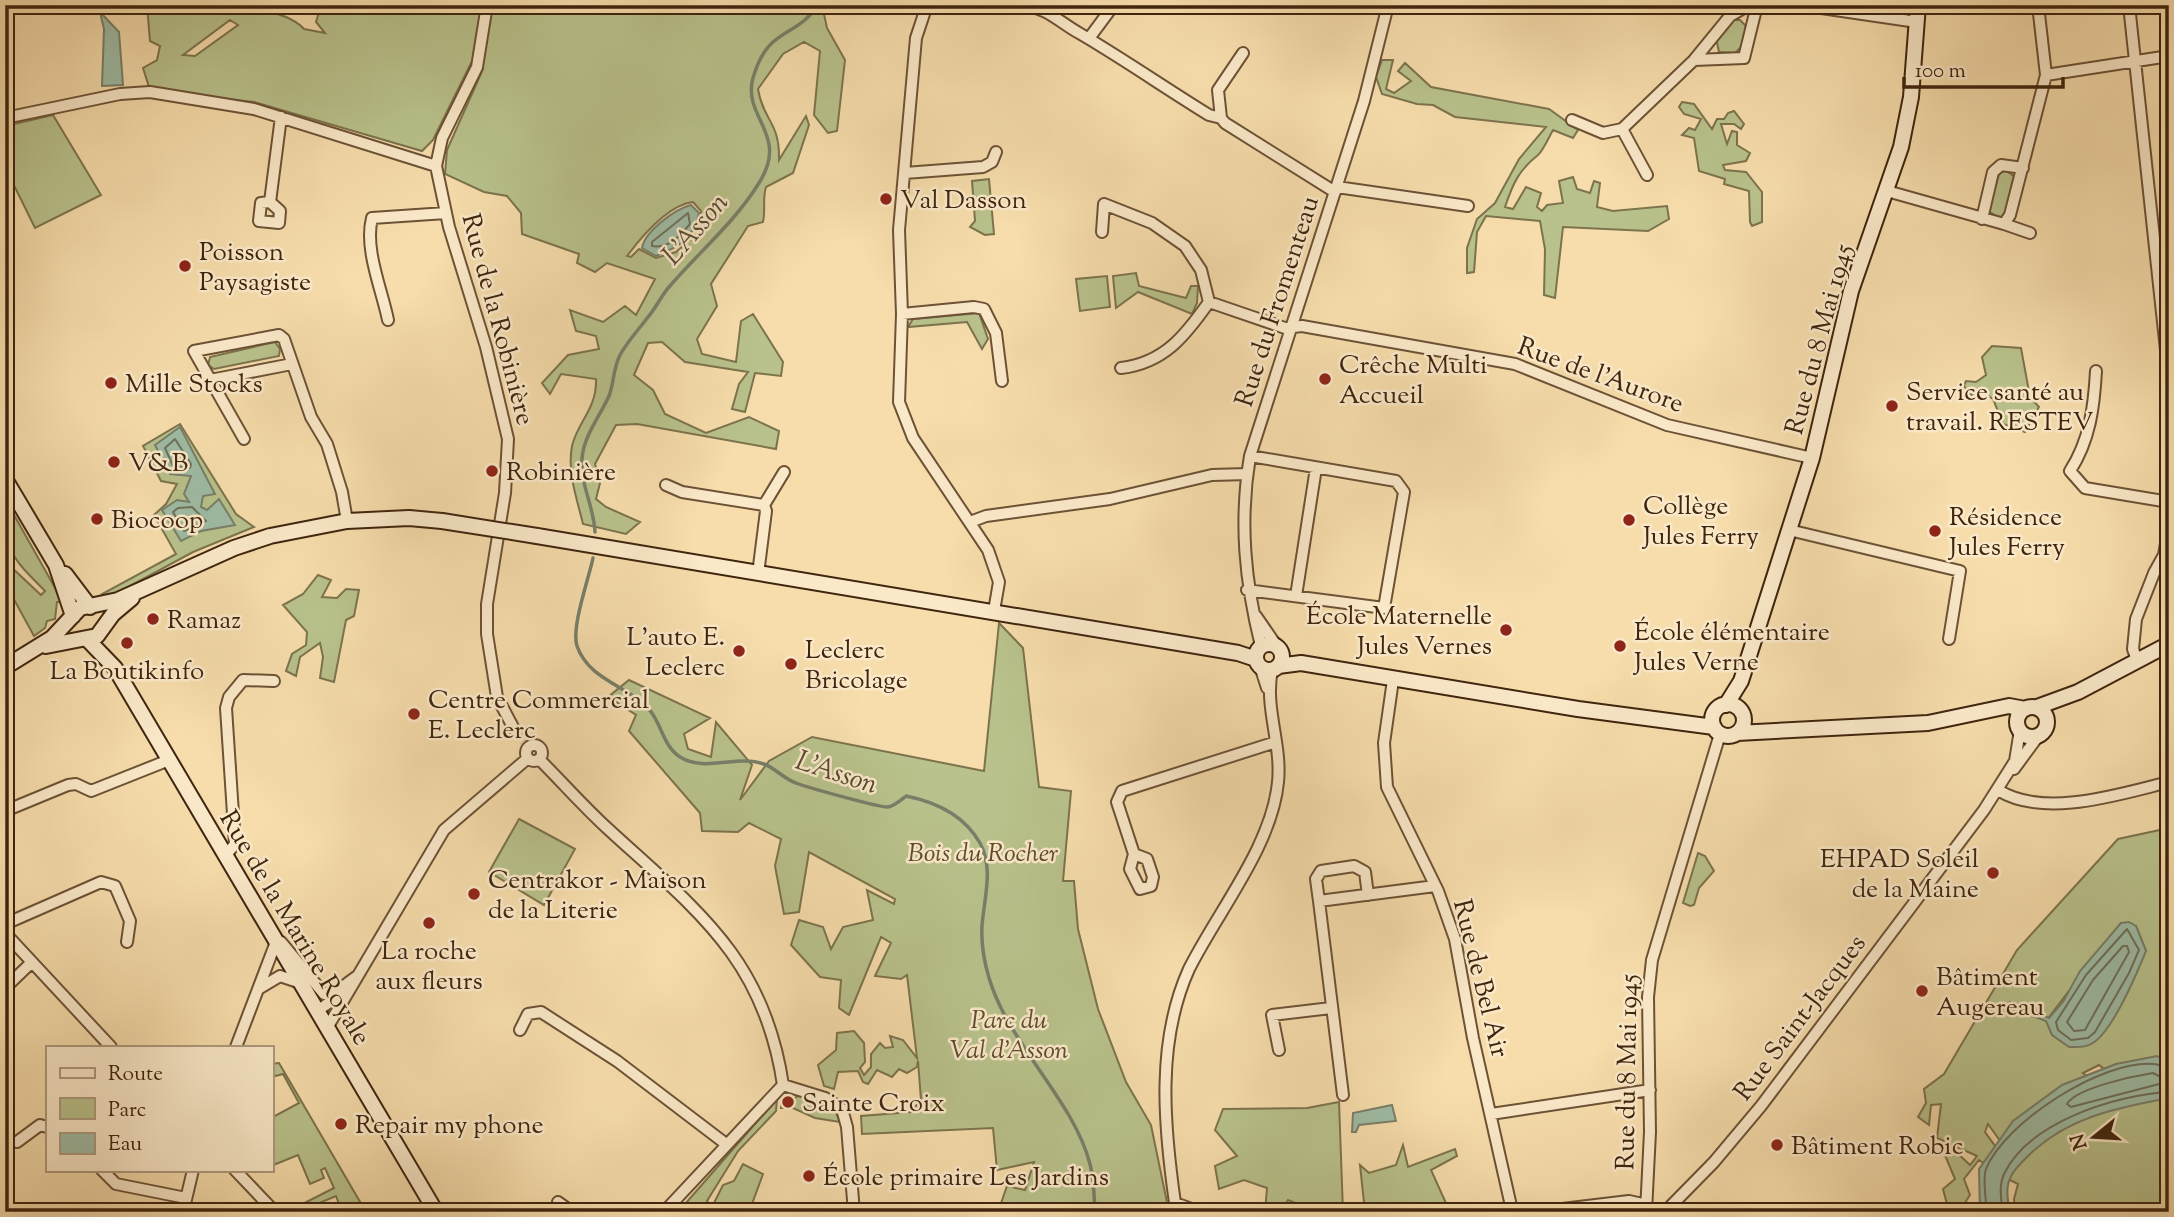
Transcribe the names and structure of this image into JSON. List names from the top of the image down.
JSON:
{
  "streets": {
    "main road": ["Rue du 8 Mai 1945", "Rue de la Marine Royale"],
    "street": [
      "Rue du Fromenteau",
      "Rue de la Robinière",
      "Rue de l'Aurore",
      "Rue de Bel Air",
      "Rue Saint-Jacques"
    ]
  },
  "crossings": [
    ["Rue du Fromenteau", "Rue de l'Aurore"],
    ["Rue du 8 Mai 1945", "Rue de l'Aurore"]
  ],
  "water": ["L'Asson"],
  "parks": ["Bois du Rocher", "Parc du Val d'Asson"],
  "places": [
    "Val Dasson",
    "Poisson Paysagiste",
    "Crêche Multi Accueil",
    "Mille Stocks",
    "Service santé au travail. RESTEV",
    "V&B",
    "Robinière",
    "Biocoop",
    "Collège Jules Ferry",
    "Résidence Jules Ferry",
    "Ramaz",
    "École Maternelle Jules Vernes",
    "La Boutikinfo",
    "École élémentaire Jules Verne",
    "L'auto E. Leclerc",
    "Leclerc Bricolage",
    "Centre Commercial E. Leclerc",
    "EHPAD Soleil de la Maine",
    "Centrakor - Maison de la Literie",
    "La roche aux fleurs",
    "Bâtiment Augereau",
    "Sainte Croix",
    "Repair my phone",
    "Bâtiment Robic",
    "École primaire Les Jardins"
  ],
  "legend": ["Route", "Parc", "Eau"],
  "scale_bar": "100 m",
  "north": "left"
}
